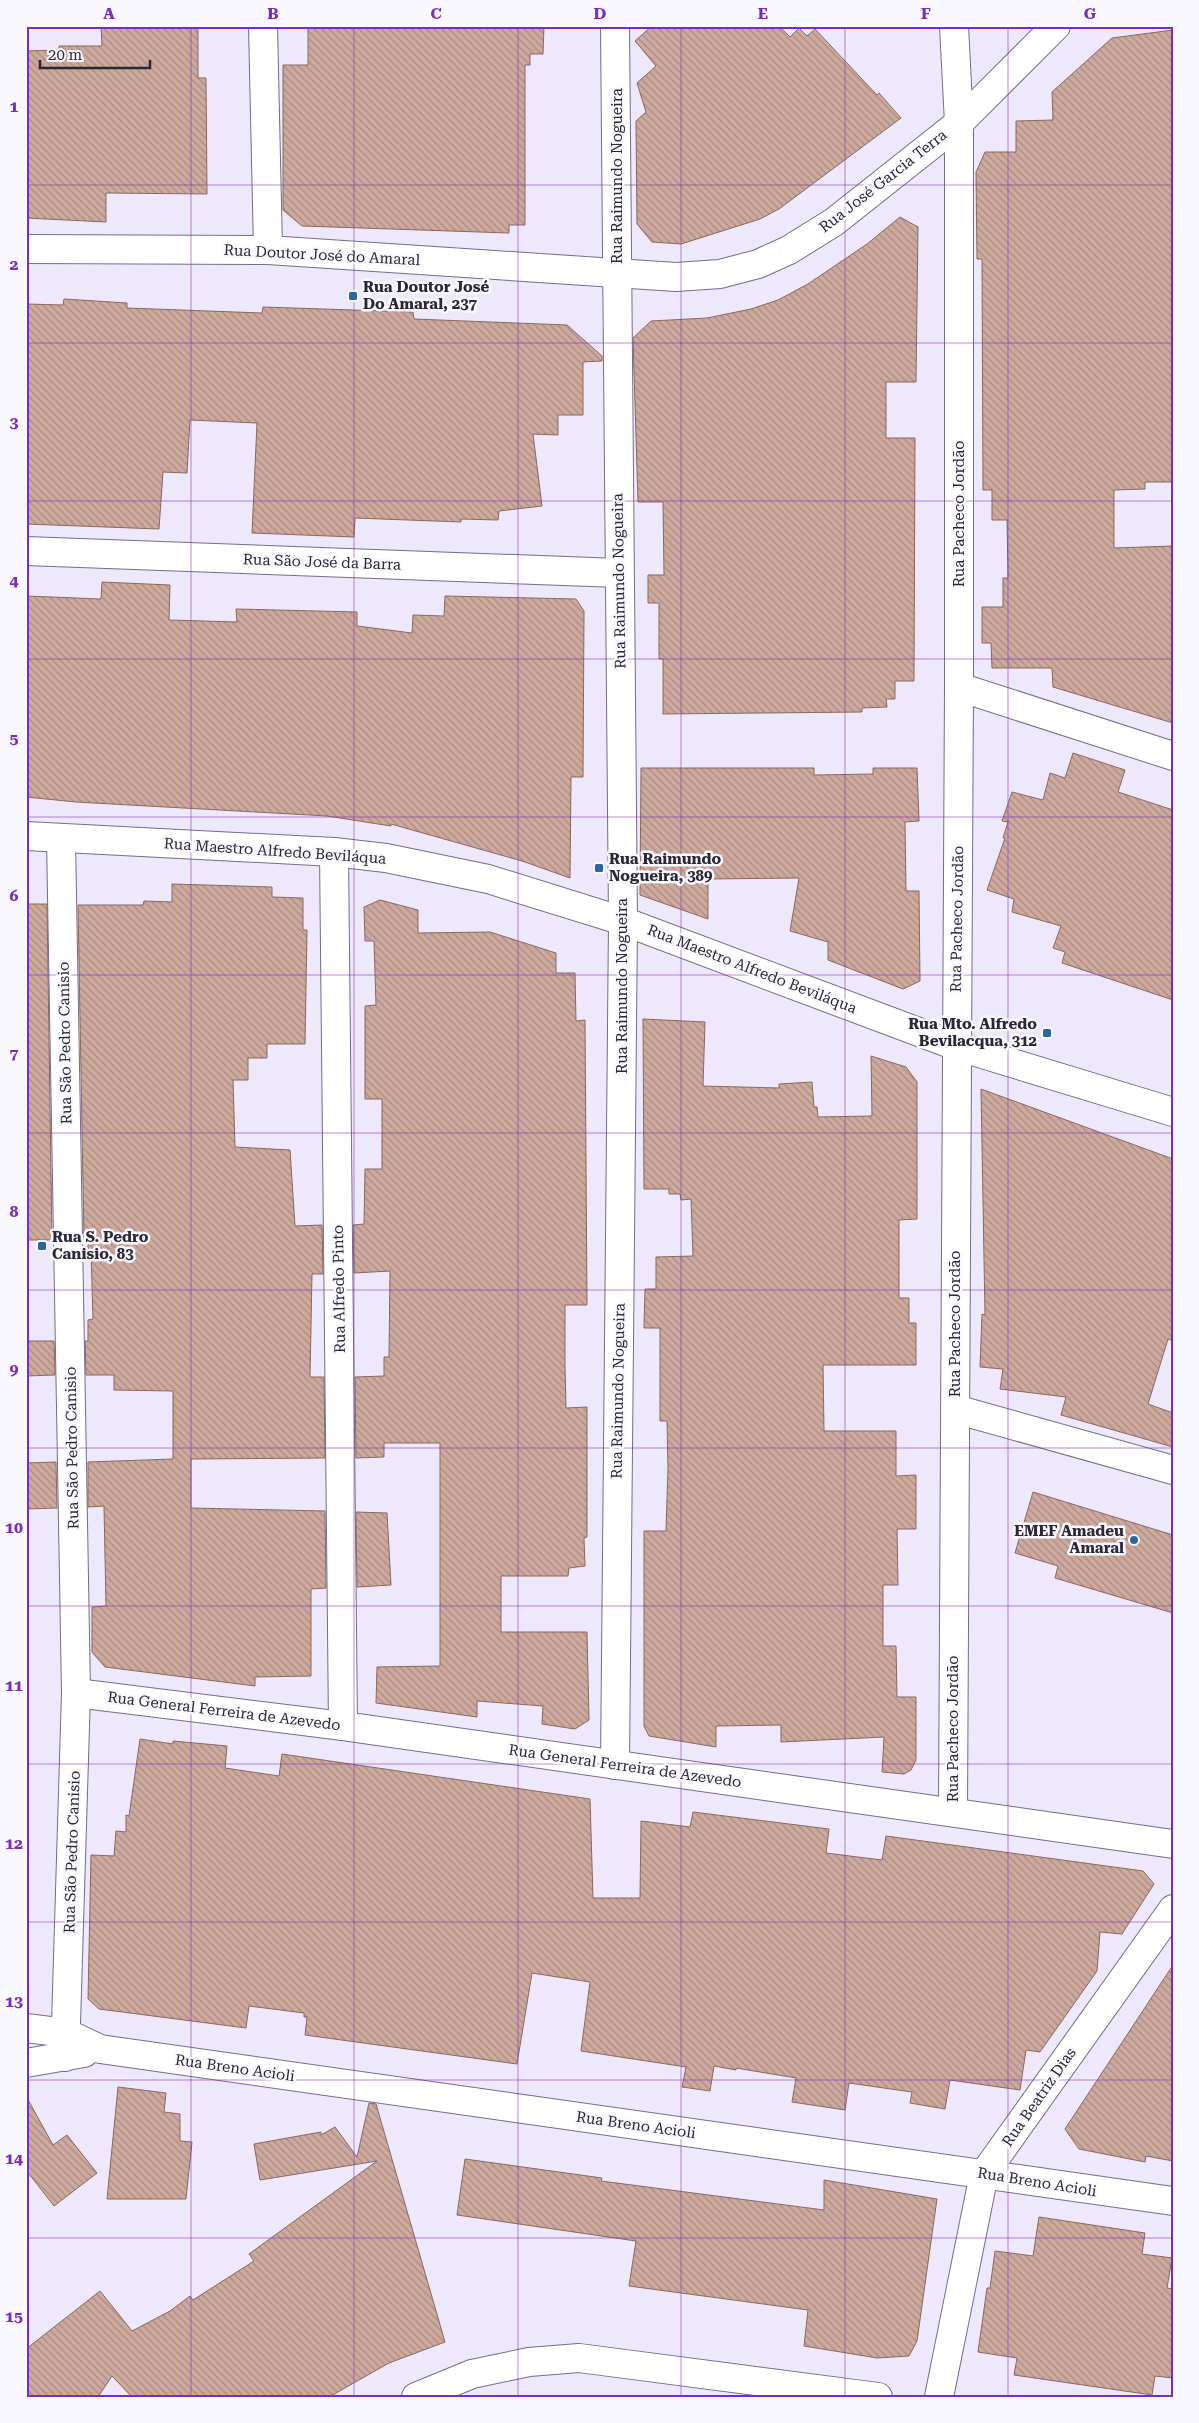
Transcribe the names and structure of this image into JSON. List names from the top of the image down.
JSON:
{
  "streets": {
    "street": [
      "Rua Raimundo Nogueira",
      "Rua José Garcia Terra",
      "Rua Doutor José do Amaral",
      "Rua Pacheco Jordão",
      "Rua São José da Barra",
      "Rua Maestro Alfredo Beviláqua",
      "Rua São Pedro Canisio",
      "Rua Alfredo Pinto",
      "Rua General Ferreira de Azevedo",
      "Rua Breno Acioli",
      "Rua Beatriz Dias"
    ]
  },
  "crossings": [
    ["Rua Raimundo Nogueira", "Rua José Garcia Terra"],
    ["Rua Raimundo Nogueira", "Rua Doutor José do Amaral"],
    ["Rua Raimundo Nogueira", "Rua São José da Barra"],
    ["Rua Raimundo Nogueira", "Rua Maestro Alfredo Beviláqua"],
    ["Rua Raimundo Nogueira", "Rua General Ferreira de Azevedo"],
    ["Rua José Garcia Terra", "Rua Doutor José do Amaral"],
    ["Rua José Garcia Terra", "Rua Pacheco Jordão"],
    ["Rua Pacheco Jordão", "Rua Maestro Alfredo Beviláqua"],
    ["Rua Pacheco Jordão", "Rua General Ferreira de Azevedo"],
    ["Rua Maestro Alfredo Beviláqua", "Rua São Pedro Canisio"],
    ["Rua Maestro Alfredo Beviláqua", "Rua Alfredo Pinto"],
    ["Rua São Pedro Canisio", "Rua General Ferreira de Azevedo"],
    ["Rua São Pedro Canisio", "Rua Breno Acioli"],
    ["Rua Alfredo Pinto", "Rua General Ferreira de Azevedo"],
    ["Rua Breno Acioli", "Rua Beatriz Dias"]
  ],
  "places": {
    "transit": [
      "Rua Doutor José Do Amaral, 237",
      "Rua Raimundo Nogueira, 389",
      "Rua Mto. Alfredo Bevilacqua, 312",
      "Rua S. Pedro Canisio, 83"
    ],
    "other": ["EMEF Amadeu Amaral"]
  },
  "scale_bar": "20 m",
  "grid": {
    "columns": [
      "A",
      "B",
      "C",
      "D",
      "E",
      "F",
      "G"
    ],
    "rows": [
      "1",
      "2",
      "3",
      "4",
      "5",
      "6",
      "7",
      "8",
      "9",
      "10",
      "11",
      "12",
      "13",
      "14",
      "15"
    ]
  }
}
